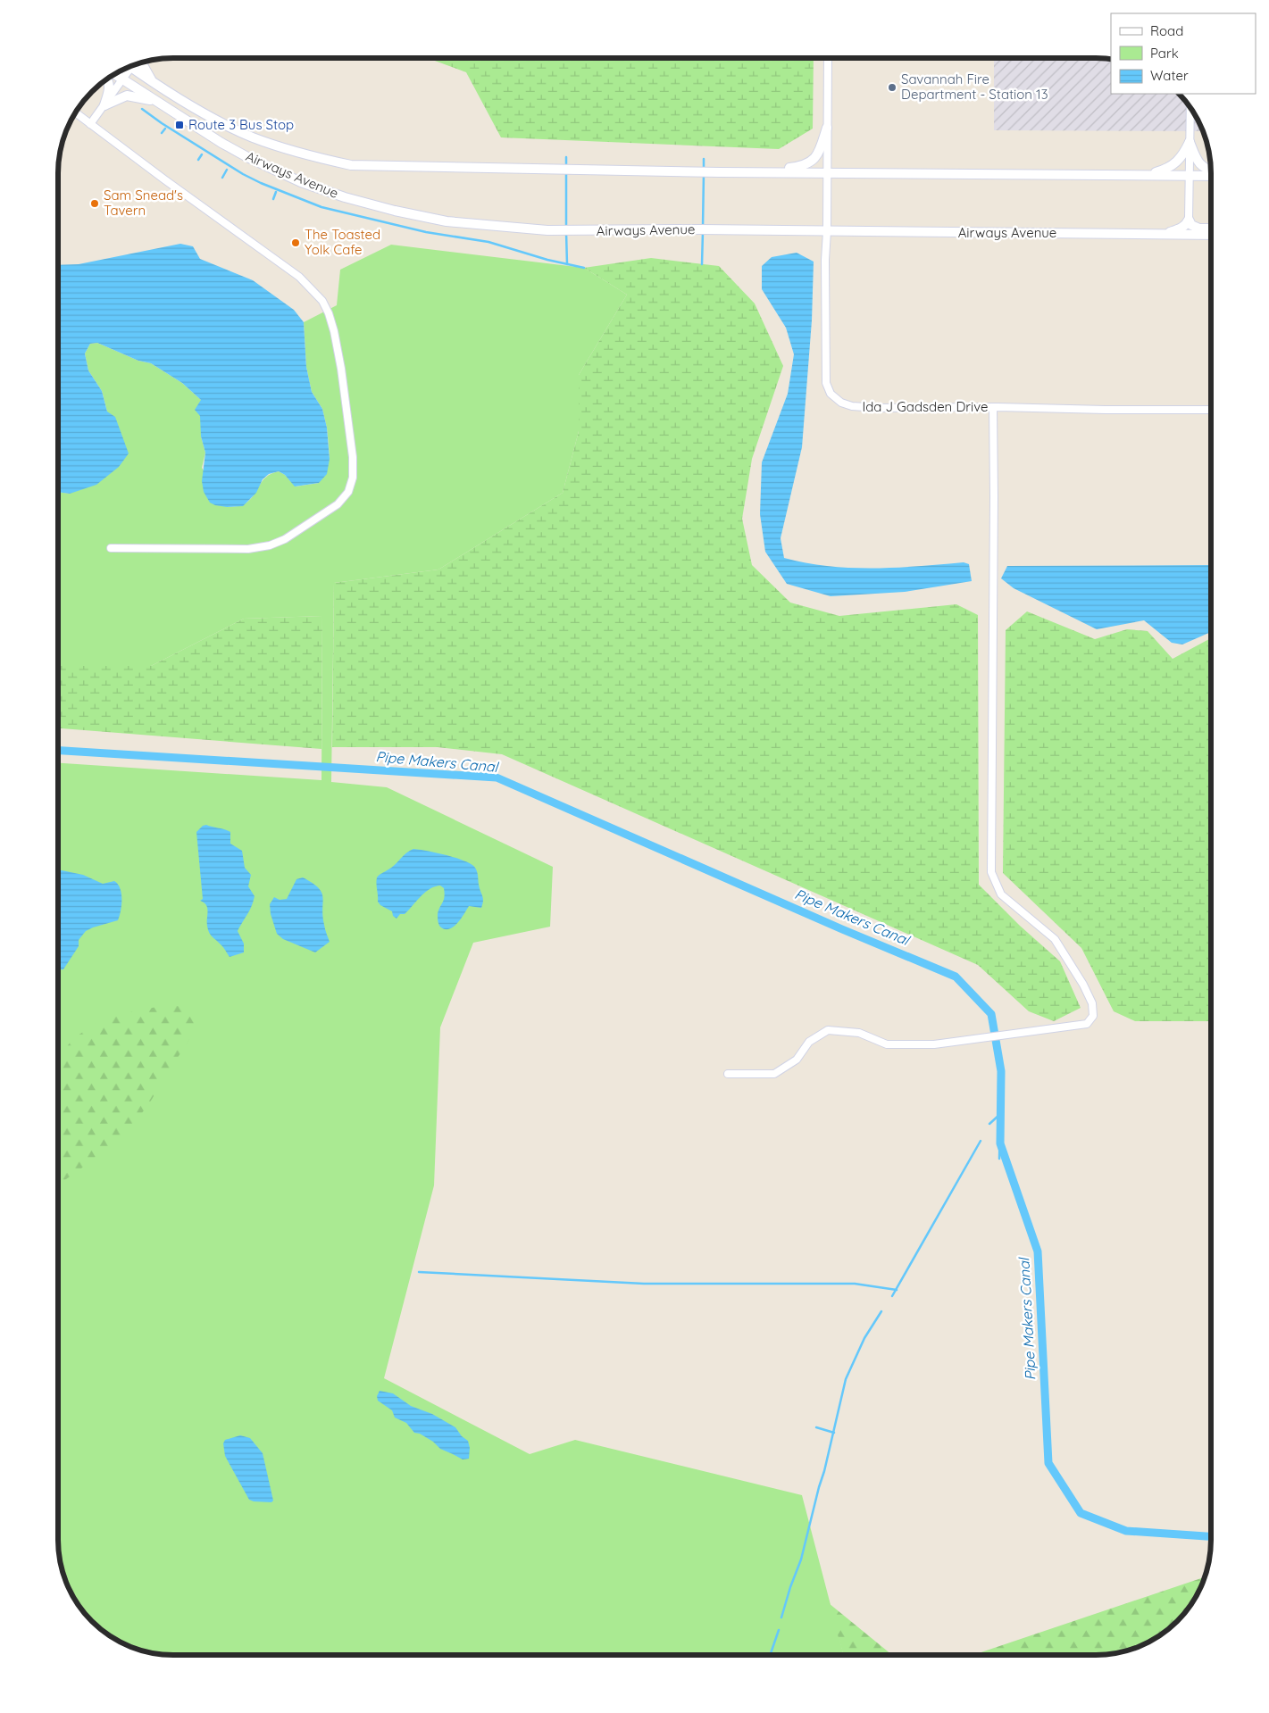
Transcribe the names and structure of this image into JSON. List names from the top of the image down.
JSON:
{
  "streets": {
    "main road": ["Airways Avenue"],
    "street": ["Ida J Gadsden Drive"]
  },
  "crossings": [
    ["Airways Avenue", "Ida J Gadsden Drive"]
  ],
  "water": ["Pipe Makers Canal"],
  "places": {
    "other": ["Savannah Fire Department - Station 13", "Sam Snead's Tavern", "The Toasted Yolk Cafe"],
    "transit": ["Route 3 Bus Stop"]
  },
  "legend": ["Road", "Park", "Water"]
}
